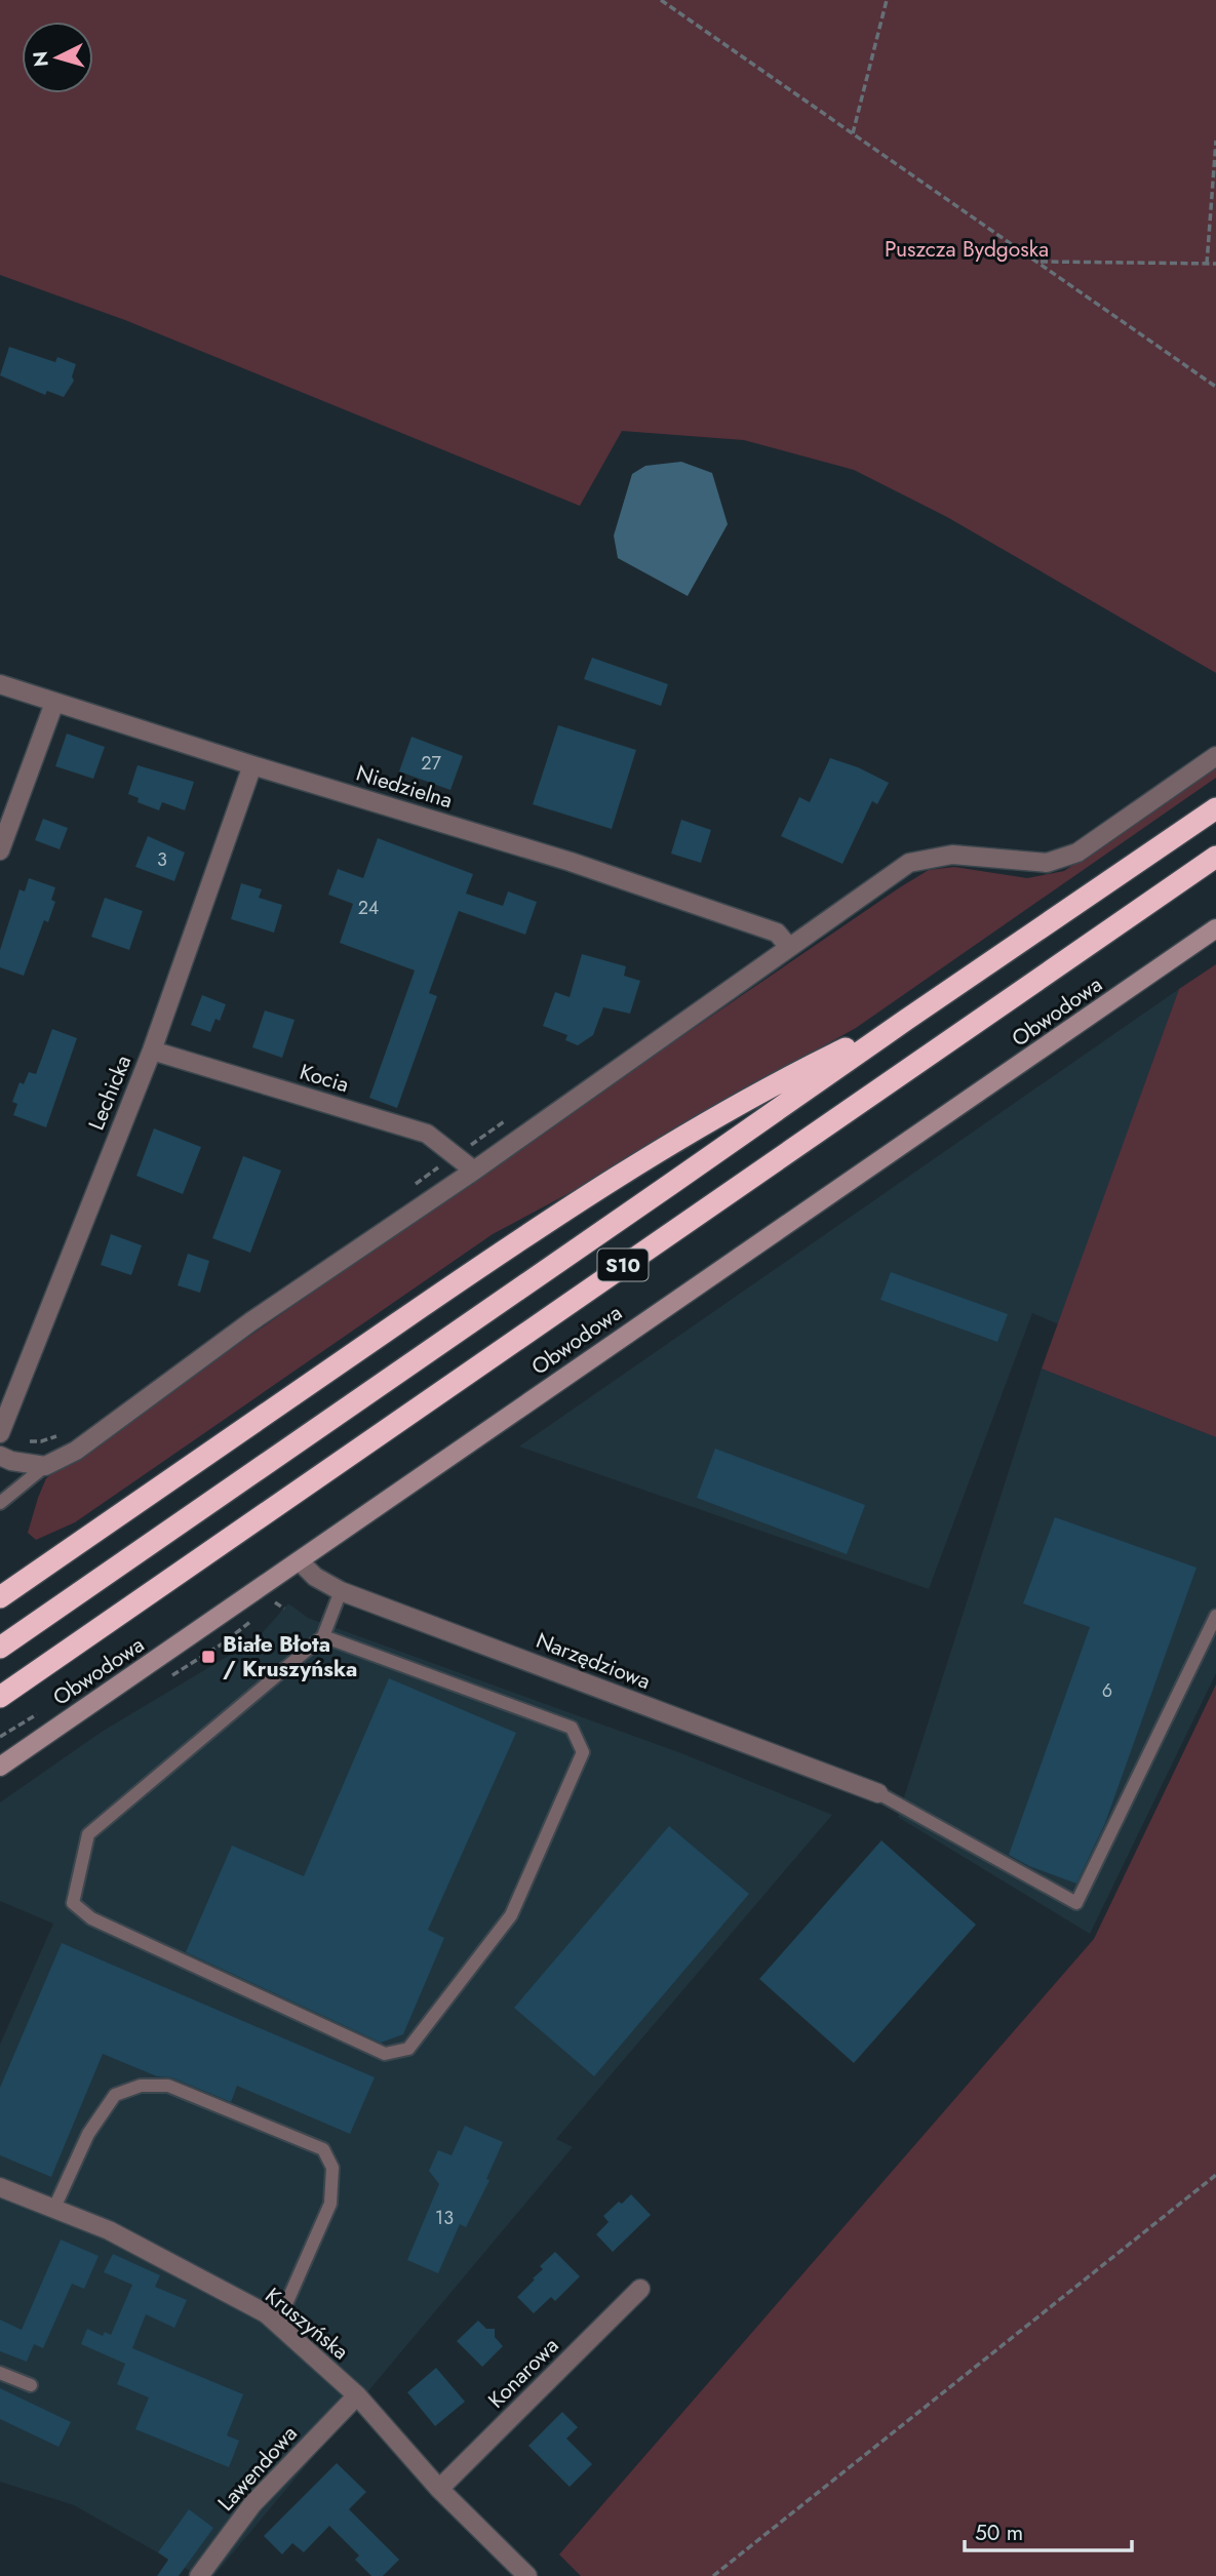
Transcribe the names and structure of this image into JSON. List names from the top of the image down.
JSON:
{
  "streets": {
    "highway": ["S10"],
    "street": [
      "Niedzielna",
      "Obwodowa",
      "Kocia",
      "Lechicka",
      "Narzędziowa",
      "Kruszyńska",
      "Konarowa",
      "Lawendowa"
    ]
  },
  "crossings": [
    ["Niedzielna", "Lechicka"],
    ["Obwodowa", "Narzędziowa"],
    ["Kocia", "Lechicka"],
    ["Kruszyńska", "Konarowa"],
    ["Kruszyńska", "Lawendowa"]
  ],
  "parks": ["Puszcza Bydgoska"],
  "places": {
    "transit": ["Białe Błota / Kruszyńska"]
  },
  "house_numbers": [
    "27",
    "3",
    "24",
    "6",
    "13"
  ],
  "scale_bar": "50 m",
  "north": "left"
}
